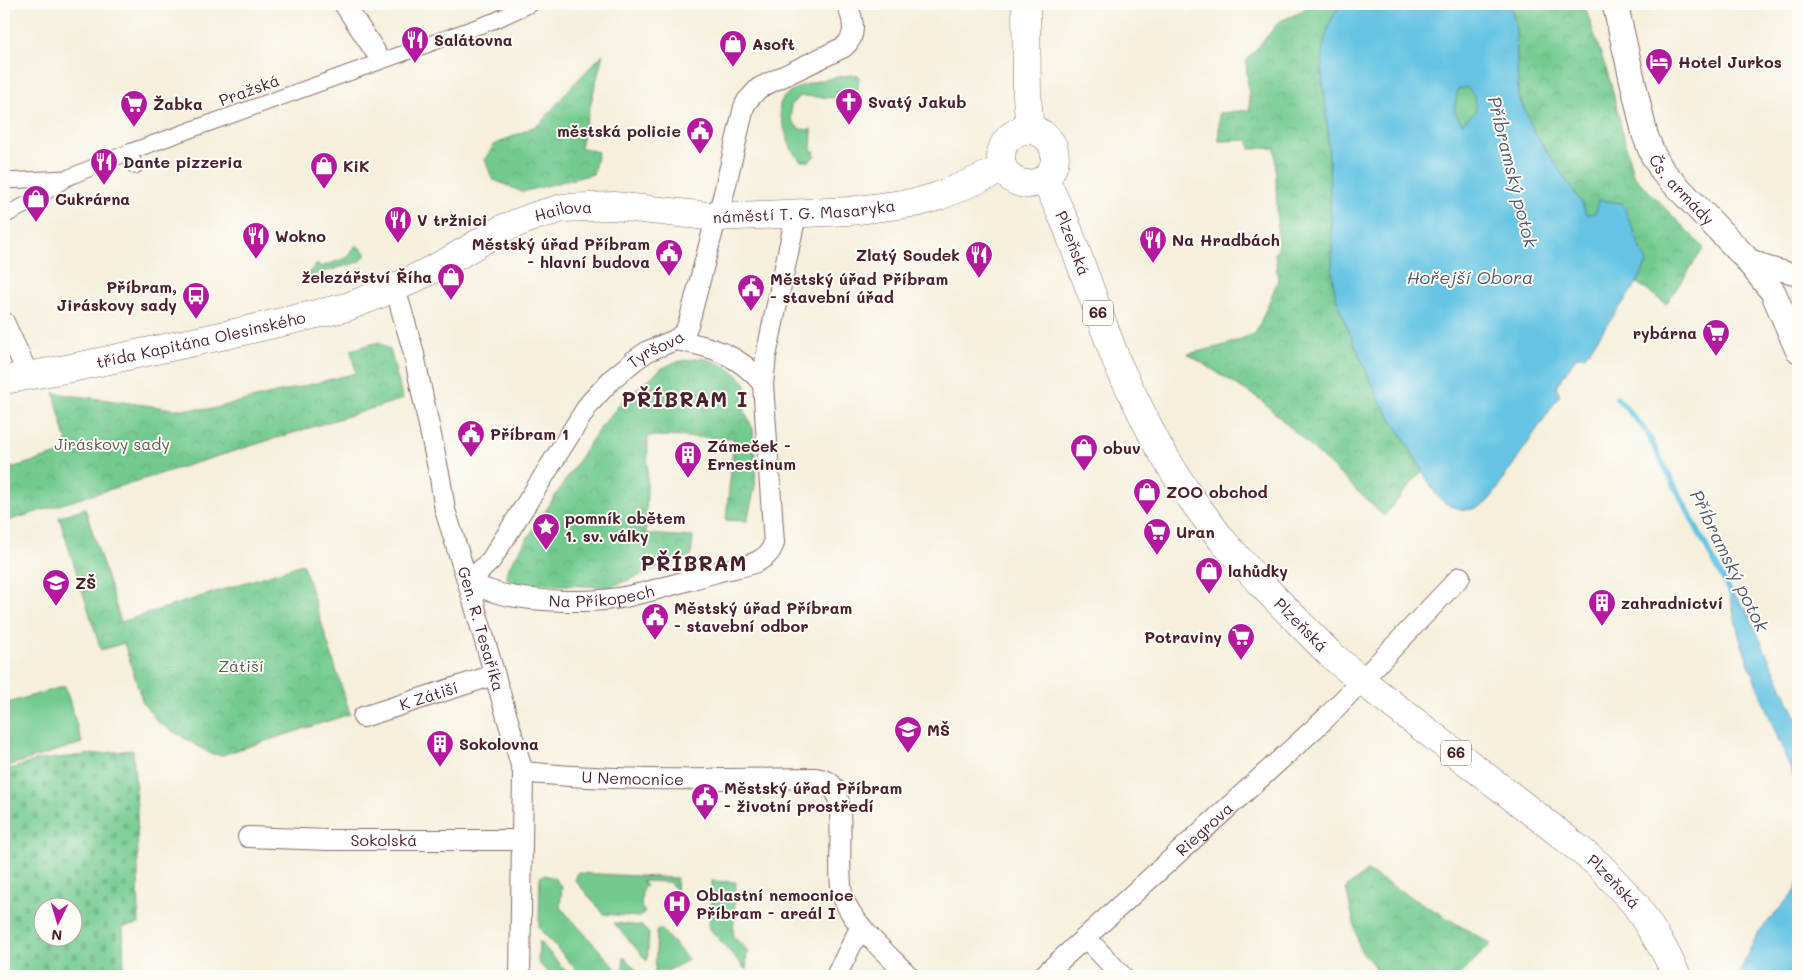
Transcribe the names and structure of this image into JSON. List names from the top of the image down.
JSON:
{
  "streets": {
    "main road": [
      "náměstí T. G. Masaryka",
      "Hailova",
      "Plzeňská",
      "66",
      "třída Kapitána Olesinského"
    ],
    "street": [
      "Pražská",
      "Čs. armády",
      "Tyršova",
      "Na Příkopech",
      "Gen. R. Tesaříka",
      "K Zátiší",
      "U Nemocnice",
      "Riegrova",
      "Sokolská"
    ]
  },
  "crossings": [
    ["náměstí T. G. Masaryka", "Hailova"],
    ["náměstí T. G. Masaryka", "Plzeňská"],
    ["náměstí T. G. Masaryka", "Tyršova"],
    ["náměstí T. G. Masaryka", "Na Příkopech"],
    ["Hailova", "třída Kapitána Olesinského"],
    ["Hailova", "Tyršova"],
    ["Hailova", "Gen. R. Tesaříka"],
    ["Plzeňská", "Riegrova"],
    ["třída Kapitána Olesinského", "Gen. R. Tesaříka"],
    ["Tyršova", "Na Příkopech"],
    ["Tyršova", "Gen. R. Tesaříka"],
    ["Na Příkopech", "Gen. R. Tesaříka"],
    ["Gen. R. Tesaříka", "K Zátiší"],
    ["Gen. R. Tesaříka", "U Nemocnice"],
    ["Gen. R. Tesaříka", "Sokolská"]
  ],
  "districts": ["PŘÍBRAM I", "PŘÍBRAM"],
  "water": ["Příbramský potok", "Hořejší Obora"],
  "parks": ["Jiráskovy sady", "Zátiší"],
  "places": {
    "restaurant": [
      "Salátovna",
      "Dante pizzeria",
      "V tržnici",
      "Wokno",
      "Na Hradbách",
      "Zlatý Soudek"
    ],
    "shop": [
      "Asoft",
      "KiK",
      "Cukrárna",
      "železářství Říha",
      "obuv",
      "ZOO obchod",
      "lahůdky"
    ],
    "hotel": ["Hotel Jurkos"],
    "church": ["Svatý Jakub"],
    "supermarket": [
      "Žabka",
      "rybárna",
      "Uran",
      "Potraviny"
    ],
    "public building": [
      "městská policie",
      "Městský úřad Příbram - hlavní budova",
      "Městský úřad Příbram - stavební úřad",
      "Příbram 1",
      "Městský úřad Příbram - stavební odbor",
      "Městský úřad Příbram - životní prostředí"
    ],
    "bus stop": ["Příbram, Jiráskovy sady"],
    "building": ["Zámeček - Ernestinum", "zahradnictví", "Sokolovna"],
    "place": ["pomník obětem 1. sv. války"],
    "school or university": ["ZŠ", "MŠ"],
    "hospital": ["Oblastní nemocnice Příbram - areál I"]
  },
  "north": "bottom"
}
